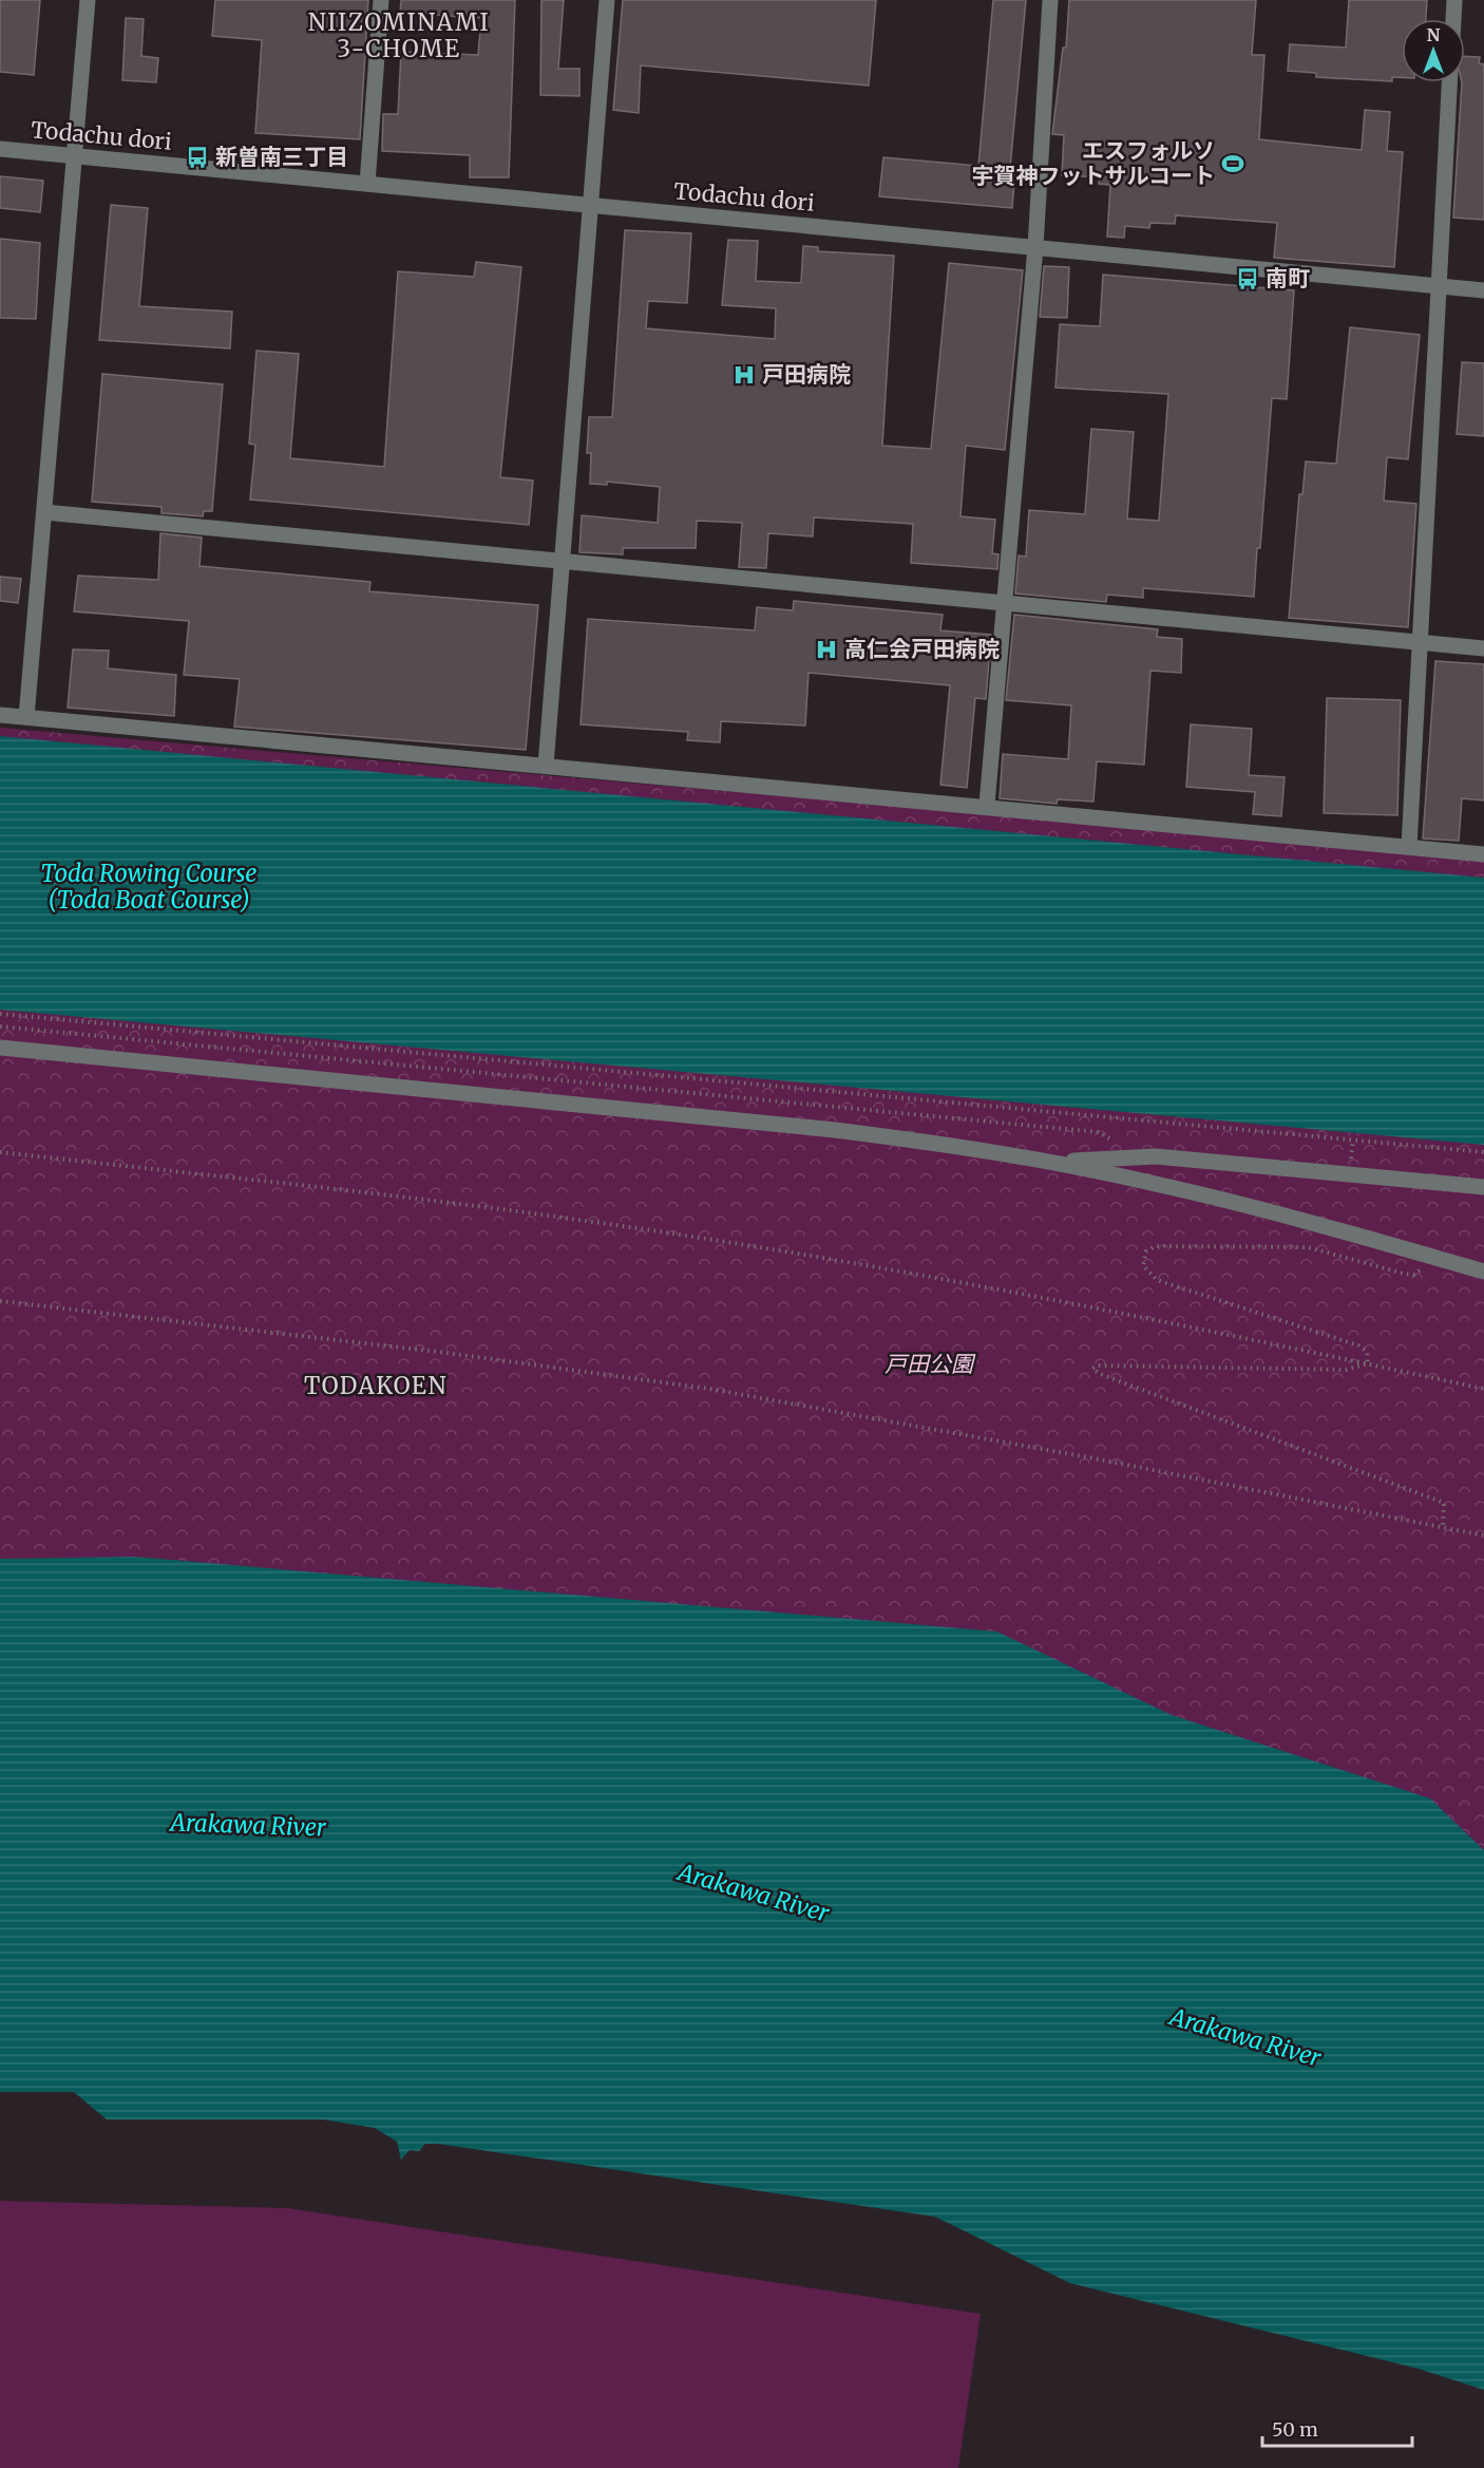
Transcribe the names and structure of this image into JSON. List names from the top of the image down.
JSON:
{
  "streets": {
    "street": ["Todachu dori"]
  },
  "districts": ["NIIZOMINAMI 3-CHOME", "TODAKOEN"],
  "water": ["Toda Rowing Course (Toda Boat Course)", "Arakawa River"],
  "parks": ["戸田公園"],
  "places": {
    "bus stop": ["新曽南三丁目", "南町"],
    "sports": ["エスフォルソ 宇賀神フットサルコート"],
    "hospital": ["戸田病院", "高仁会戸田病院"]
  },
  "scale_bar": "50 m",
  "north": "top"
}
